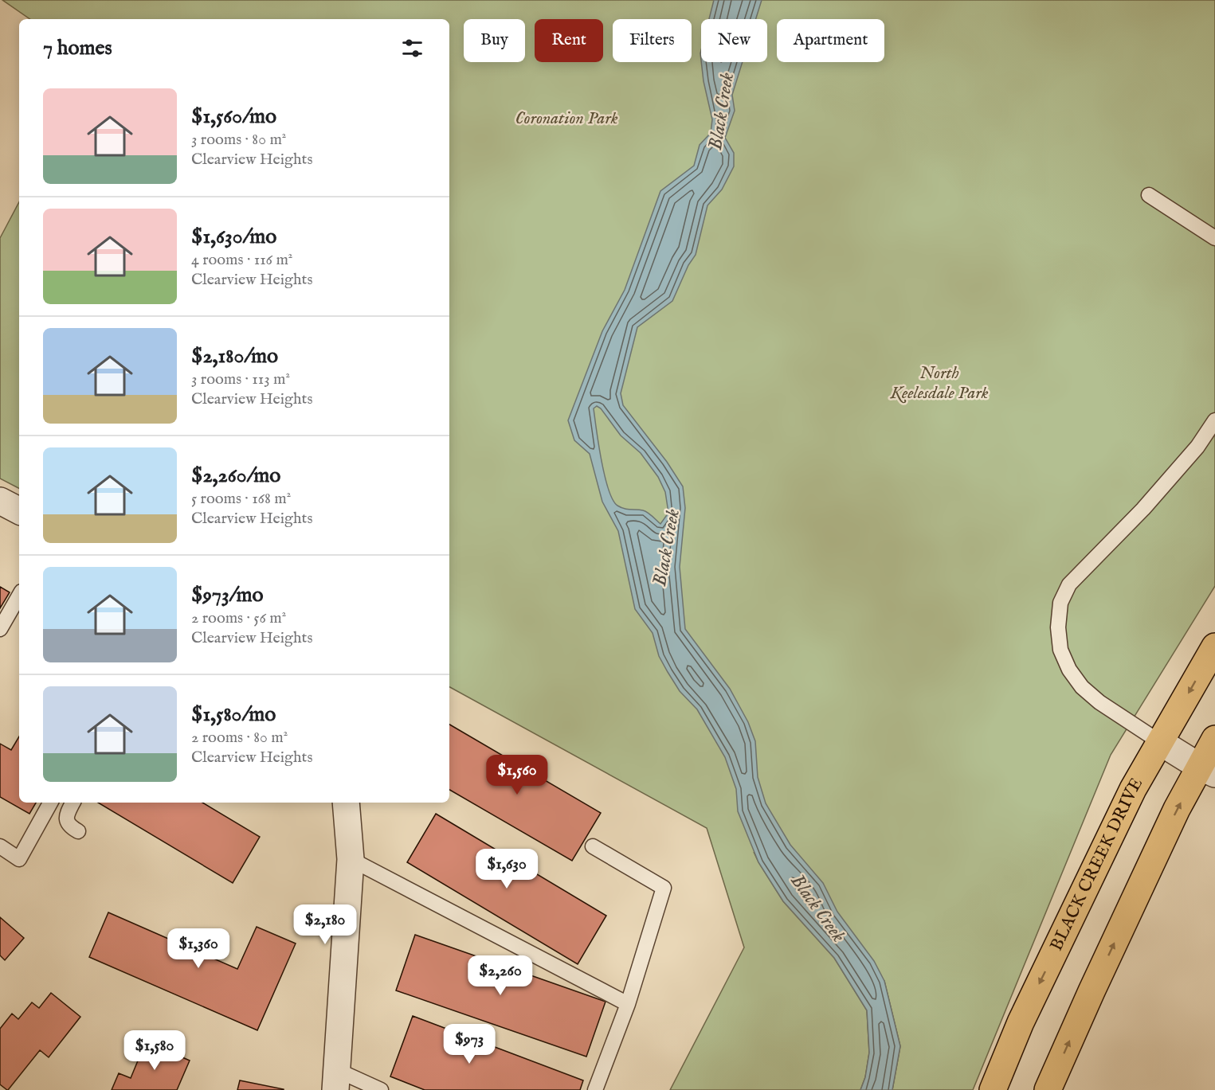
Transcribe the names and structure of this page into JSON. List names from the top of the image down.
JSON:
{
  "streets": {
    "main road": ["BLACK CREEK DRIVE"]
  },
  "water": ["Black Creek"],
  "parks": ["Coronation Park", "North Keelesdale Park"],
  "page": {
    "chip": [
      "Buy",
      "Rent",
      "Filters",
      "New",
      "Apartment"
    ],
    "heading": "7 homes",
    "list": [
      {
        "name": "$1,560/mo",
        "note": "3 rooms · 80 m² · Clearview Heights"
      },
      {
        "name": "$1,630/mo",
        "note": "4 rooms · 116 m² · Clearview Heights"
      },
      {
        "name": "$2,180/mo",
        "note": "3 rooms · 113 m² · Clearview Heights"
      },
      {
        "name": "$2,260/mo",
        "note": "5 rooms · 168 m² · Clearview Heights"
      },
      {
        "name": "$973/mo",
        "note": "2 rooms · 56 m² · Clearview Heights"
      },
      {
        "name": "$1,580/mo",
        "note": "2 rooms · 80 m² · Clearview Heights"
      }
    ],
    "price": [
      "$1,560",
      "$1,630",
      "$2,180",
      "$1,360",
      "$2,260",
      "$973",
      "$1,580"
    ]
  }
}
